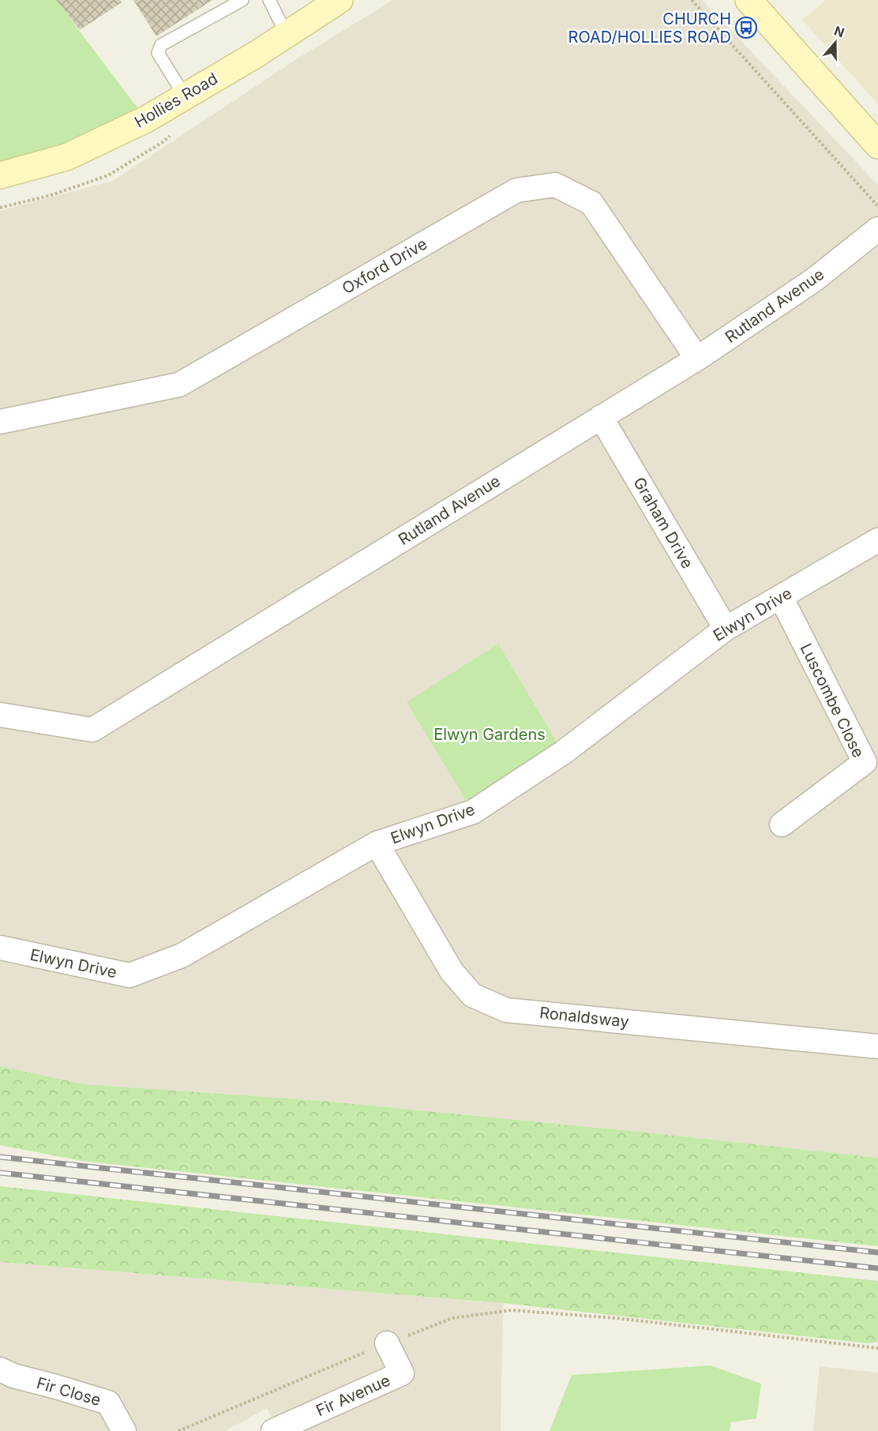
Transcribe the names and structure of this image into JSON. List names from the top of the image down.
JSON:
{
  "streets": {
    "street": [
      "Hollies Road",
      "Oxford Drive",
      "Rutland Avenue",
      "Graham Drive",
      "Elwyn Drive",
      "Luscombe Close",
      "Ronaldsway",
      "Fir Close",
      "Fir Avenue"
    ]
  },
  "crossings": [
    ["Oxford Drive", "Rutland Avenue"],
    ["Rutland Avenue", "Graham Drive"],
    ["Graham Drive", "Elwyn Drive"],
    ["Elwyn Drive", "Luscombe Close"],
    ["Elwyn Drive", "Ronaldsway"]
  ],
  "parks": ["Elwyn Gardens"],
  "places": {
    "bus stop": ["CHURCH ROAD/HOLLIES ROAD"]
  },
  "north": "top"
}
